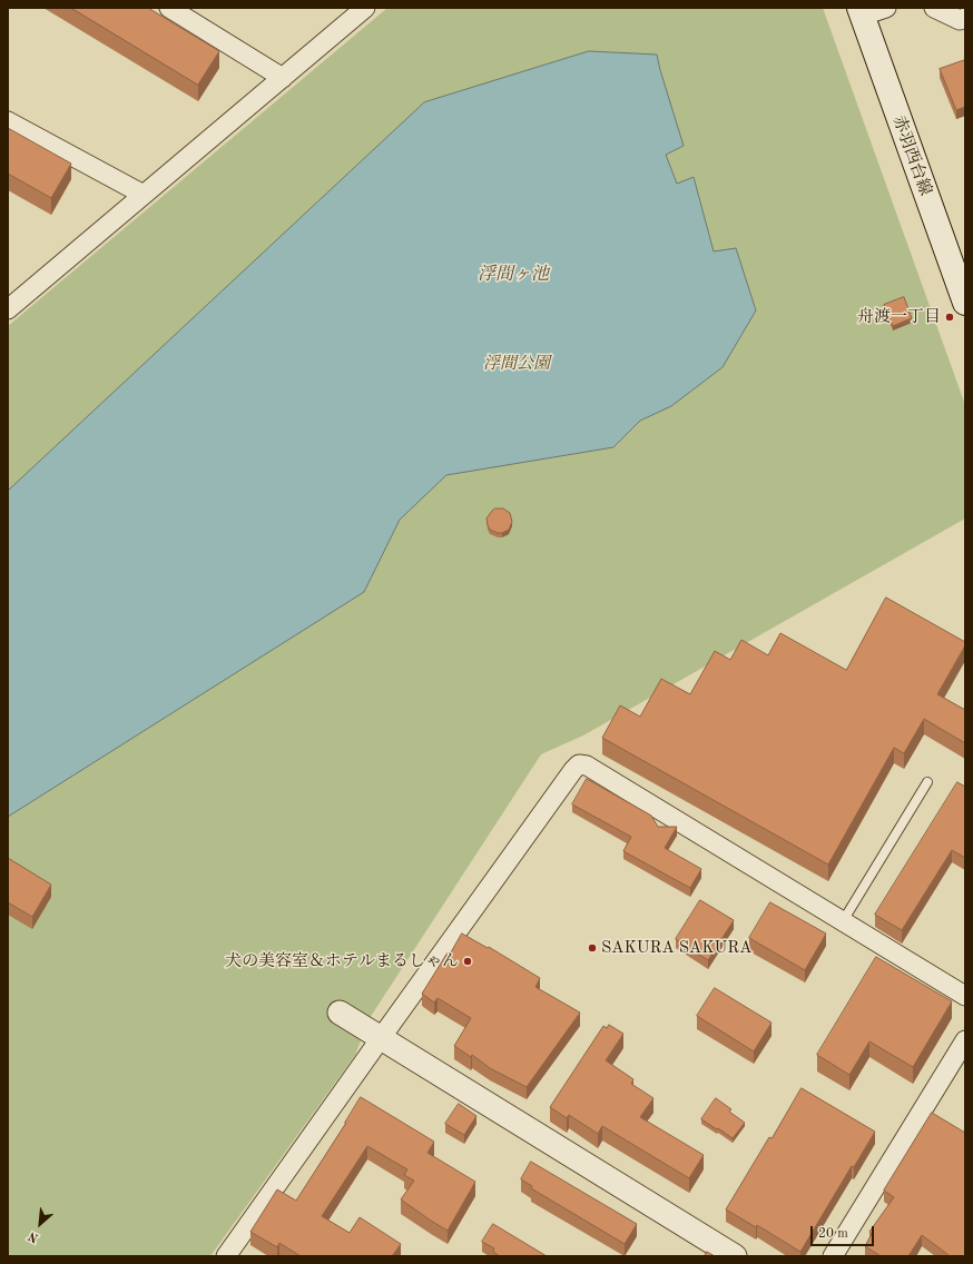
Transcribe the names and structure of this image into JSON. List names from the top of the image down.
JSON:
{
  "streets": {
    "main road": ["赤羽西台線"]
  },
  "water": ["浮間ヶ池"],
  "parks": ["浮間公園"],
  "places": ["舟渡一丁目", "SAKURA SAKURA", "犬の美容室＆ホテルまるしゃん"],
  "scale_bar": "20 m",
  "north": "bottom left"
}
